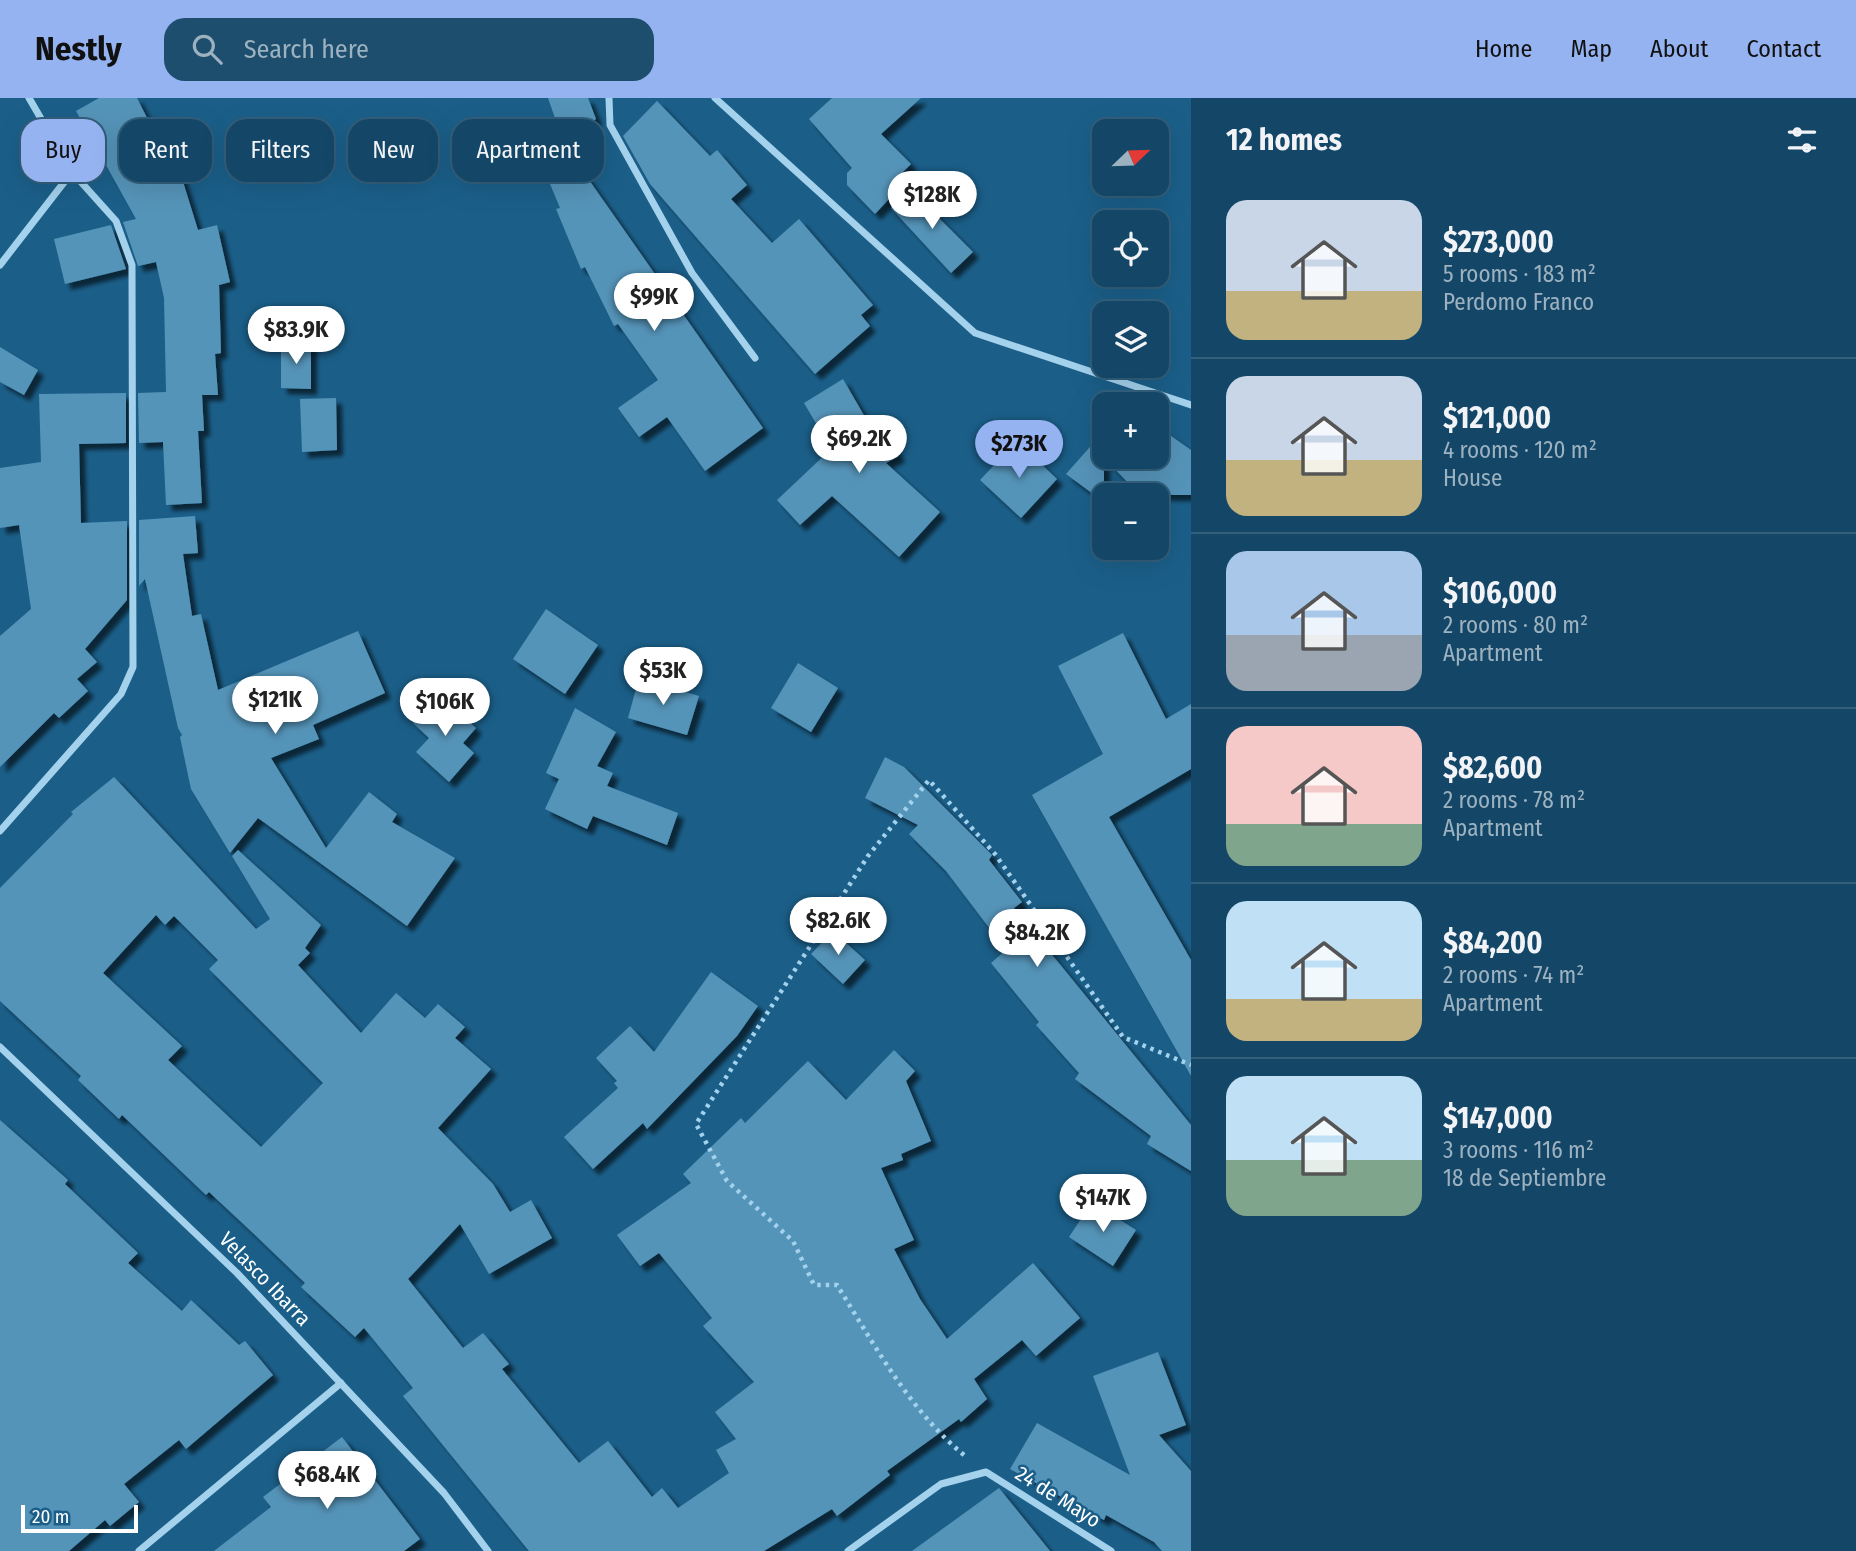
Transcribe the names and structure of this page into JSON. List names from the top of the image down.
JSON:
{
  "streets": {
    "street": ["Velasco Ibarra", "24 de Mayo"]
  },
  "scale_bar": "20 m",
  "north": "top right",
  "page": {
    "header": "Nestly",
    "search": "Search here",
    "nav": [
      "Home",
      "Map",
      "About",
      "Contact"
    ],
    "heading": "12 homes",
    "map_buttons": ["+", "−"],
    "chip": [
      "Buy",
      "Rent",
      "Filters",
      "New",
      "Apartment"
    ],
    "price": [
      "$128K",
      "$99K",
      "$83.9K",
      "$69.2K",
      "$273K",
      "$53K",
      "$121K",
      "$106K",
      "$82.6K",
      "$84.2K",
      "$147K",
      "$68.4K"
    ],
    "list": [
      {
        "name": "$273,000",
        "note": "5 rooms · 183 m² · Perdomo Franco"
      },
      {
        "name": "$121,000",
        "note": "4 rooms · 120 m² · House"
      },
      {
        "name": "$106,000",
        "note": "2 rooms · 80 m² · Apartment"
      },
      {
        "name": "$82,600",
        "note": "2 rooms · 78 m² · Apartment"
      },
      {
        "name": "$84,200",
        "note": "2 rooms · 74 m² · Apartment"
      },
      {
        "name": "$147,000",
        "note": "3 rooms · 116 m² · 18 de Septiembre"
      }
    ],
    "scale": "20 m"
  }
}
